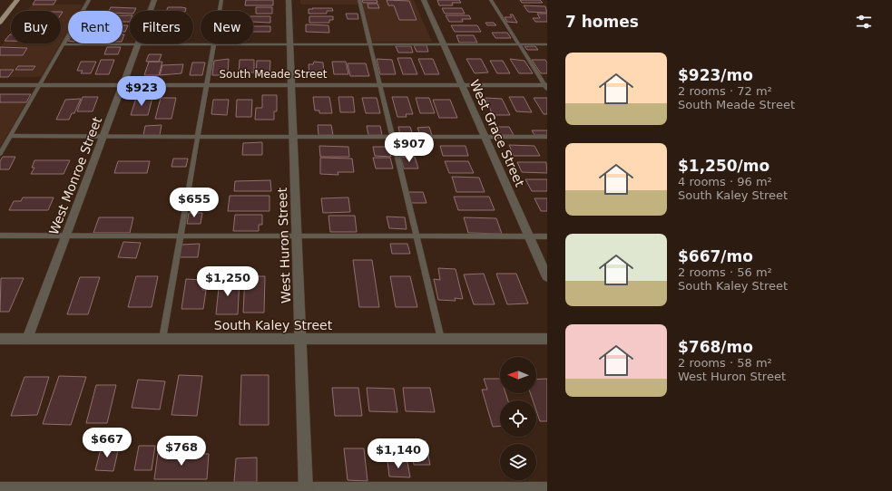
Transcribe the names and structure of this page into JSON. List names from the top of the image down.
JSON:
{
  "streets": {
    "street": [
      "South Meade Street",
      "West Grace Street",
      "West Monroe Street",
      "West Huron Street",
      "South Kaley Street"
    ]
  },
  "crossings": [
    ["South Meade Street", "West Grace Street"],
    ["South Meade Street", "West Monroe Street"],
    ["South Meade Street", "West Huron Street"],
    ["West Monroe Street", "South Kaley Street"],
    ["West Huron Street", "South Kaley Street"]
  ],
  "north": "left",
  "page": {
    "heading": "7 homes",
    "chip": [
      "Buy",
      "Rent",
      "Filters",
      "New"
    ],
    "list": [
      {
        "name": "$923/mo",
        "note": "2 rooms · 72 m² · South Meade Street"
      },
      {
        "name": "$1,250/mo",
        "note": "4 rooms · 96 m² · South Kaley Street"
      },
      {
        "name": "$667/mo",
        "note": "2 rooms · 56 m² · South Kaley Street"
      },
      {
        "name": "$768/mo",
        "note": "2 rooms · 58 m² · West Huron Street"
      }
    ],
    "price": [
      "$923",
      "$907",
      "$655",
      "$1,250",
      "$667",
      "$768",
      "$1,140"
    ]
  }
}
